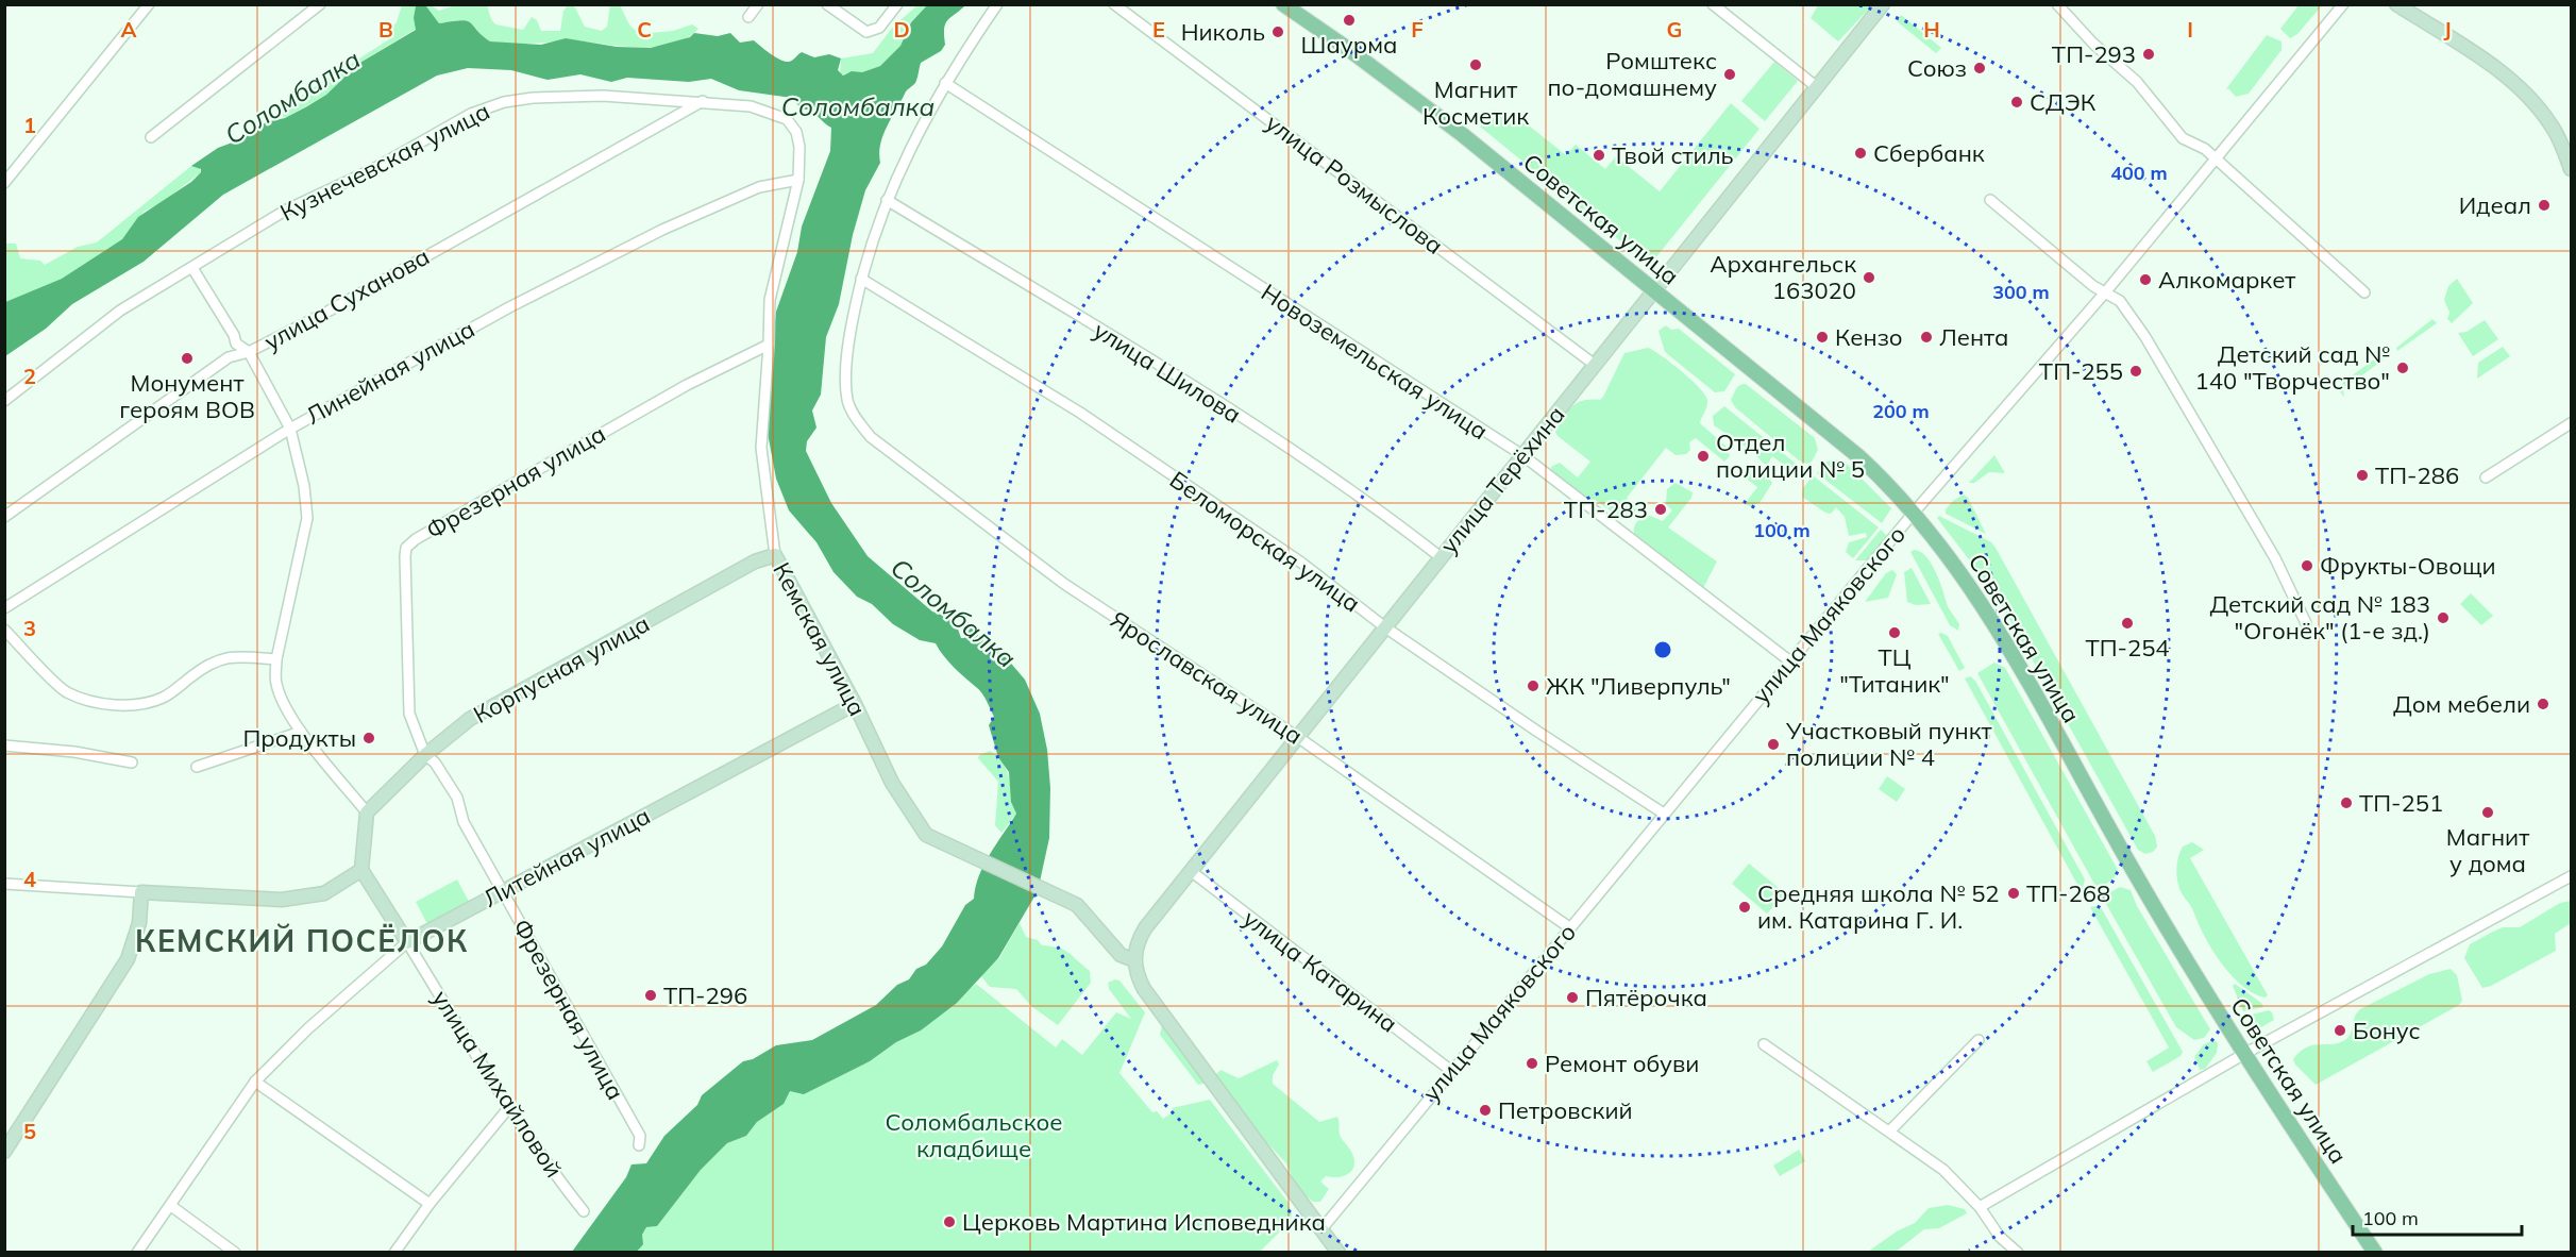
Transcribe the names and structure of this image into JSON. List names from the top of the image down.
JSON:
{
  "streets": {
    "main road": ["Советская улица"],
    "street": [
      "Кузнечевская улица",
      "улица Розмыслова",
      "улица Суханова",
      "Новоземельская улица",
      "Линейная улица",
      "улица Шилова",
      "улица Терёхина",
      "Фрезерная улица",
      "Беломорская улица",
      "улица Маяковского",
      "Кемская улица",
      "Корпусная улица",
      "Ярославская улица",
      "Литейная улица",
      "улица Катарина",
      "улица Михайловой"
    ]
  },
  "crossings": [
    ["Кузнечевская улица", "улица Суханова"],
    ["Кузнечевская улица", "Кемская улица"],
    ["улица Розмыслова", "улица Терёхина"],
    ["Советская улица", "улица Терёхина"],
    ["Советская улица", "улица Маяковского"],
    ["Новоземельская улица", "улица Терёхина"],
    ["Новоземельская улица", "улица Маяковского"],
    ["Линейная улица", "Кемская улица"],
    ["улица Шилова", "улица Терёхина"],
    ["улица Терёхина", "Беломорская улица"],
    ["улица Терёхина", "Кемская улица"],
    ["улица Терёхина", "Ярославская улица"],
    ["улица Терёхина", "улица Катарина"],
    ["Фрезерная улица", "Кемская улица"],
    ["Фрезерная улица", "Корпусная улица"],
    ["Фрезерная улица", "Литейная улица"],
    ["Беломорская улица", "улица Маяковского"],
    ["Беломорская улица", "Ярославская улица"],
    ["улица Маяковского", "Ярославская улица"],
    ["улица Маяковского", "улица Катарина"],
    ["Кемская улица", "Корпусная улица"],
    ["Кемская улица", "Литейная улица"],
    ["Литейная улица", "улица Михайловой"]
  ],
  "districts": ["КЕМСКИЙ ПОСЁЛОК"],
  "water": ["Соломбалка"],
  "parks": ["Соломбальское кладбище"],
  "places": [
    "Шаурма",
    "Николь",
    "ТП-293",
    "Магнит Косметик",
    "Союз",
    "Ромштекс по-домашнему",
    "СДЭК",
    "Сбербанк",
    "Твой стиль",
    "Идеал",
    "Архангельск 163020",
    "Алкомаркет",
    "Кензо",
    "Лента",
    "Монумент героям ВОВ",
    "Детский сад № 140 \"Творчество\"",
    "ТП-255",
    "Отдел полиции № 5",
    "ТП-286",
    "ТП-283",
    "Фрукты-Овощи",
    "Детский сад № 183 \"Огонёк\" (1-е зд.)",
    "ТП-254",
    "ТЦ \"Титаник\"",
    "ЖК \"Ливерпуль\"",
    "Дом мебели",
    "Продукты",
    "Участковый пункт полиции № 4",
    "ТП-251",
    "Магнит у дома",
    "ТП-268",
    "Средняя школа № 52 им. Катарина Г. И.",
    "ТП-296",
    "Пятёрочка",
    "Бонус",
    "Ремонт обуви",
    "Петровский",
    "Церковь Мартина Исповедника"
  ],
  "scale_bar": "100 m",
  "grid": {
    "columns": [
      "A",
      "B",
      "C",
      "D",
      "E",
      "F",
      "G",
      "H",
      "I",
      "J"
    ],
    "rows": [
      "1",
      "2",
      "3",
      "4",
      "5"
    ]
  },
  "rings": [
    "400 m",
    "300 m",
    "200 m",
    "100 m"
  ]
}
